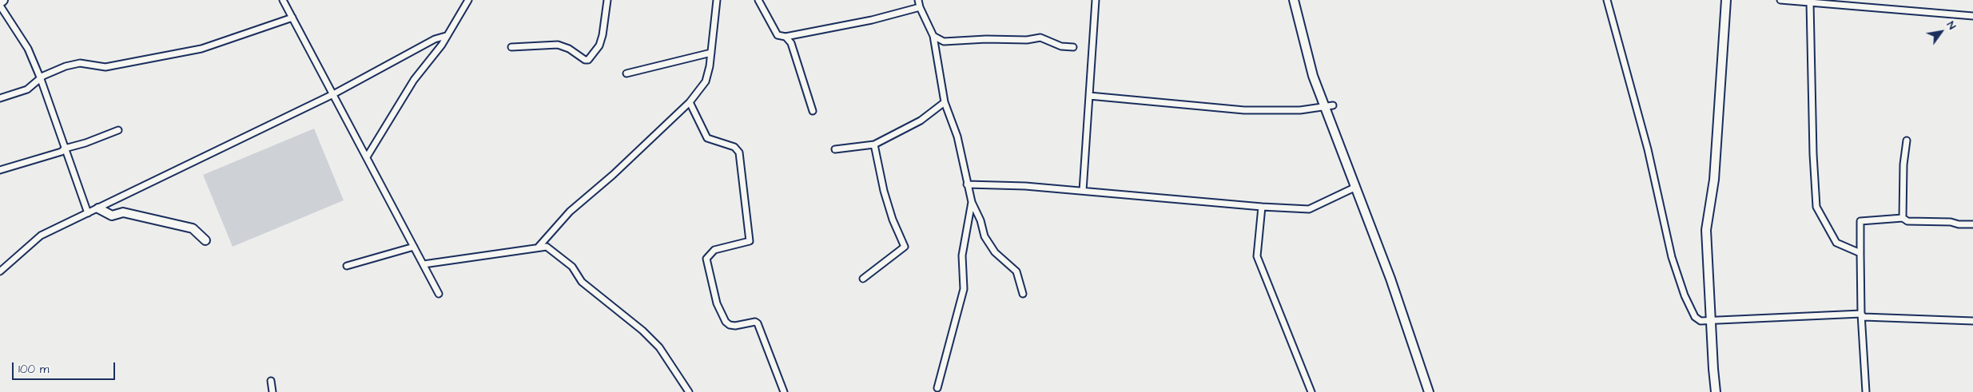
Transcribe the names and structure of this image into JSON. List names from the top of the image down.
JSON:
{
  "scale_bar": "100 m",
  "north": "top right"
}
